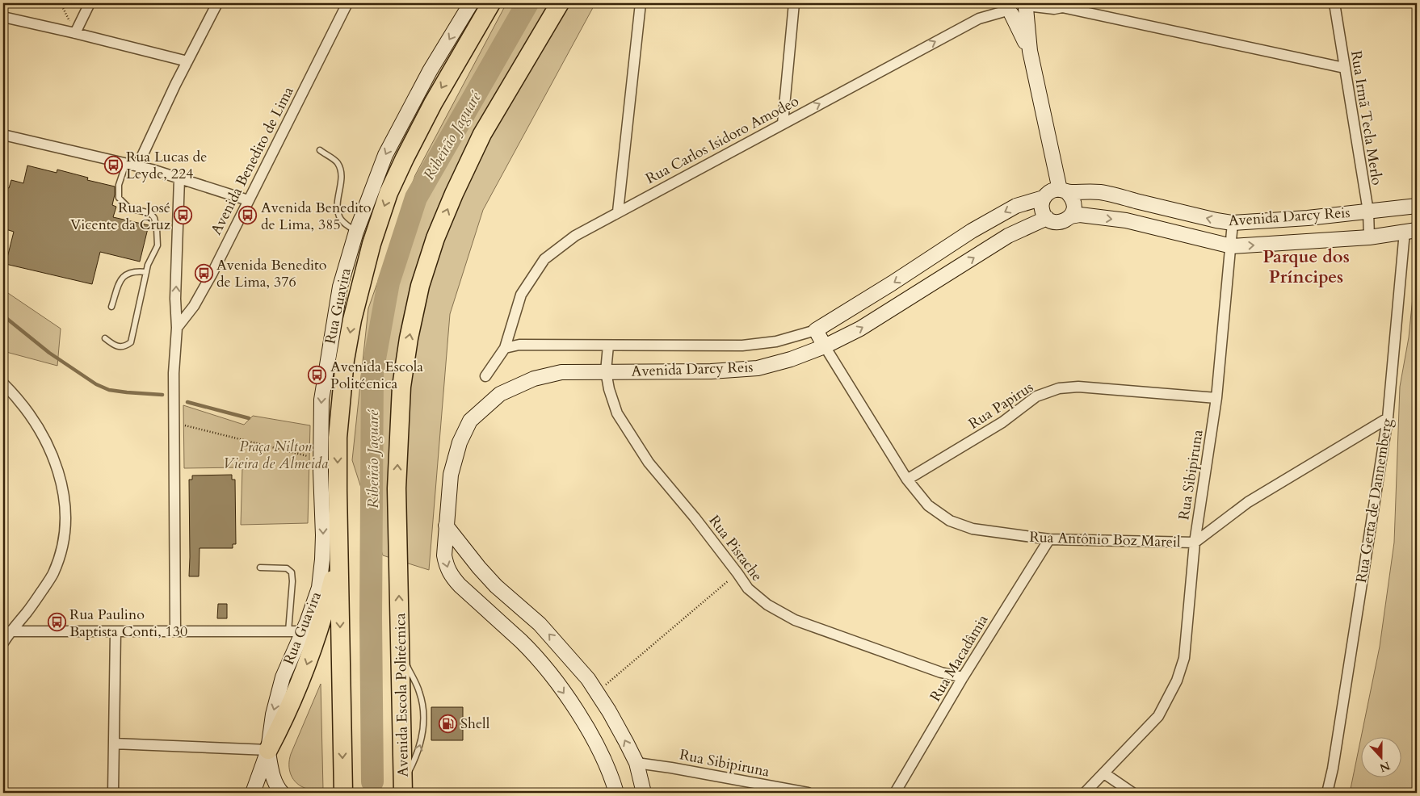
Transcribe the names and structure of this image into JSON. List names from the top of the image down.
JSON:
{
  "streets": {
    "highway": ["Avenida Escola Politécnica"],
    "main road": [
      "Avenida Darcy Reis",
      "Rua Guavira",
      "Rua Gerta de Dannemberg",
      "Rua Antônio Boz Mareil"
    ],
    "street": [
      "Rua Irmã Tecla Merlo",
      "Rua Carlos Isidoro Amodeo",
      "Avenida Benedito de Lima",
      "Rua Papirus",
      "Rua Sibipiruna",
      "Rua Pistache",
      "Rua Macadâmia"
    ]
  },
  "crossings": [
    ["Rua Irmã Tecla Merlo", "Avenida Darcy Reis"],
    ["Rua Carlos Isidoro Amodeo", "Avenida Darcy Reis"],
    ["Avenida Darcy Reis", "Rua Sibipiruna"],
    ["Avenida Darcy Reis", "Rua Gerta de Dannemberg"],
    ["Avenida Darcy Reis", "Rua Antônio Boz Mareil"],
    ["Avenida Darcy Reis", "Rua Pistache"],
    ["Rua Papirus", "Rua Sibipiruna"],
    ["Rua Papirus", "Rua Antônio Boz Mareil"],
    ["Rua Sibipiruna", "Rua Antônio Boz Mareil"],
    ["Rua Gerta de Dannemberg", "Rua Antônio Boz Mareil"],
    ["Rua Antônio Boz Mareil", "Rua Macadâmia"],
    ["Rua Pistache", "Rua Macadâmia"]
  ],
  "one_way": ["Rua Carlos Isidoro Amodeo", "Rua Guavira"],
  "districts": ["Parque dos Príncipes"],
  "water": ["Ribeirão Jaguaré"],
  "parks": ["Praça Nilton Vieira de Almeida"],
  "places": {
    "bus stop": [
      "Rua Lucas de Leyde, 224",
      "Rua José Vicente da Cruz",
      "Avenida Benedito de Lima, 385",
      "Avenida Benedito de Lima, 376",
      "Avenida Escola Politécnica",
      "Rua Paulino Baptista Conti, 130"
    ],
    "fuel station": ["Shell"]
  },
  "north": "bottom"
}
